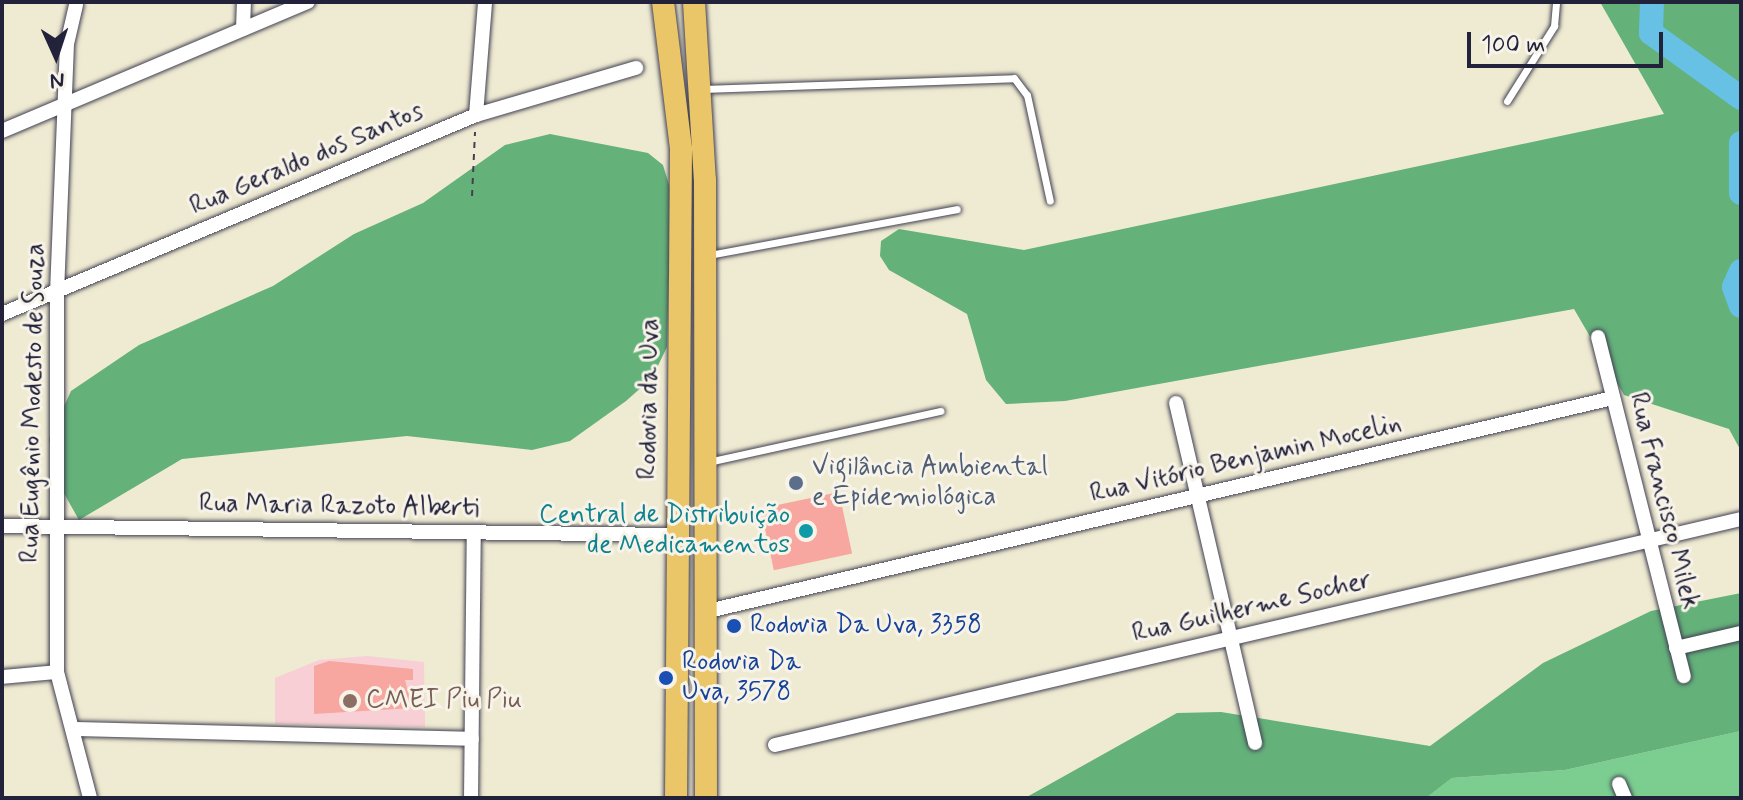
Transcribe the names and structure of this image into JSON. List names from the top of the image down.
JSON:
{
  "streets": {
    "main road": ["Rodovia da Uva"],
    "street": [
      "Rua Geraldo dos Santos",
      "Rua Eugênio Modesto de Souza",
      "Rua Vitório Benjamin Mocelin",
      "Rua Francisco Milek",
      "Rua Maria Razoto Alberti",
      "Rua Guilherme Socher"
    ]
  },
  "crossings": [
    ["Rua Geraldo dos Santos", "Rua Eugênio Modesto de Souza"],
    ["Rodovia da Uva", "Rua Vitório Benjamin Mocelin"],
    ["Rodovia da Uva", "Rua Maria Razoto Alberti"],
    ["Rua Eugênio Modesto de Souza", "Rua Maria Razoto Alberti"],
    ["Rua Vitório Benjamin Mocelin", "Rua Francisco Milek"],
    ["Rua Francisco Milek", "Rua Guilherme Socher"]
  ],
  "places": [
    "Vigilância Ambiental e Epidemiológica",
    "Central de Distribuição de Medicamentos",
    "Rodovia Da Uva, 3358",
    "Rodovia Da Uva, 3578",
    "CMEI Piu Piu"
  ],
  "scale_bar": "100 m",
  "north": "bottom"
}
